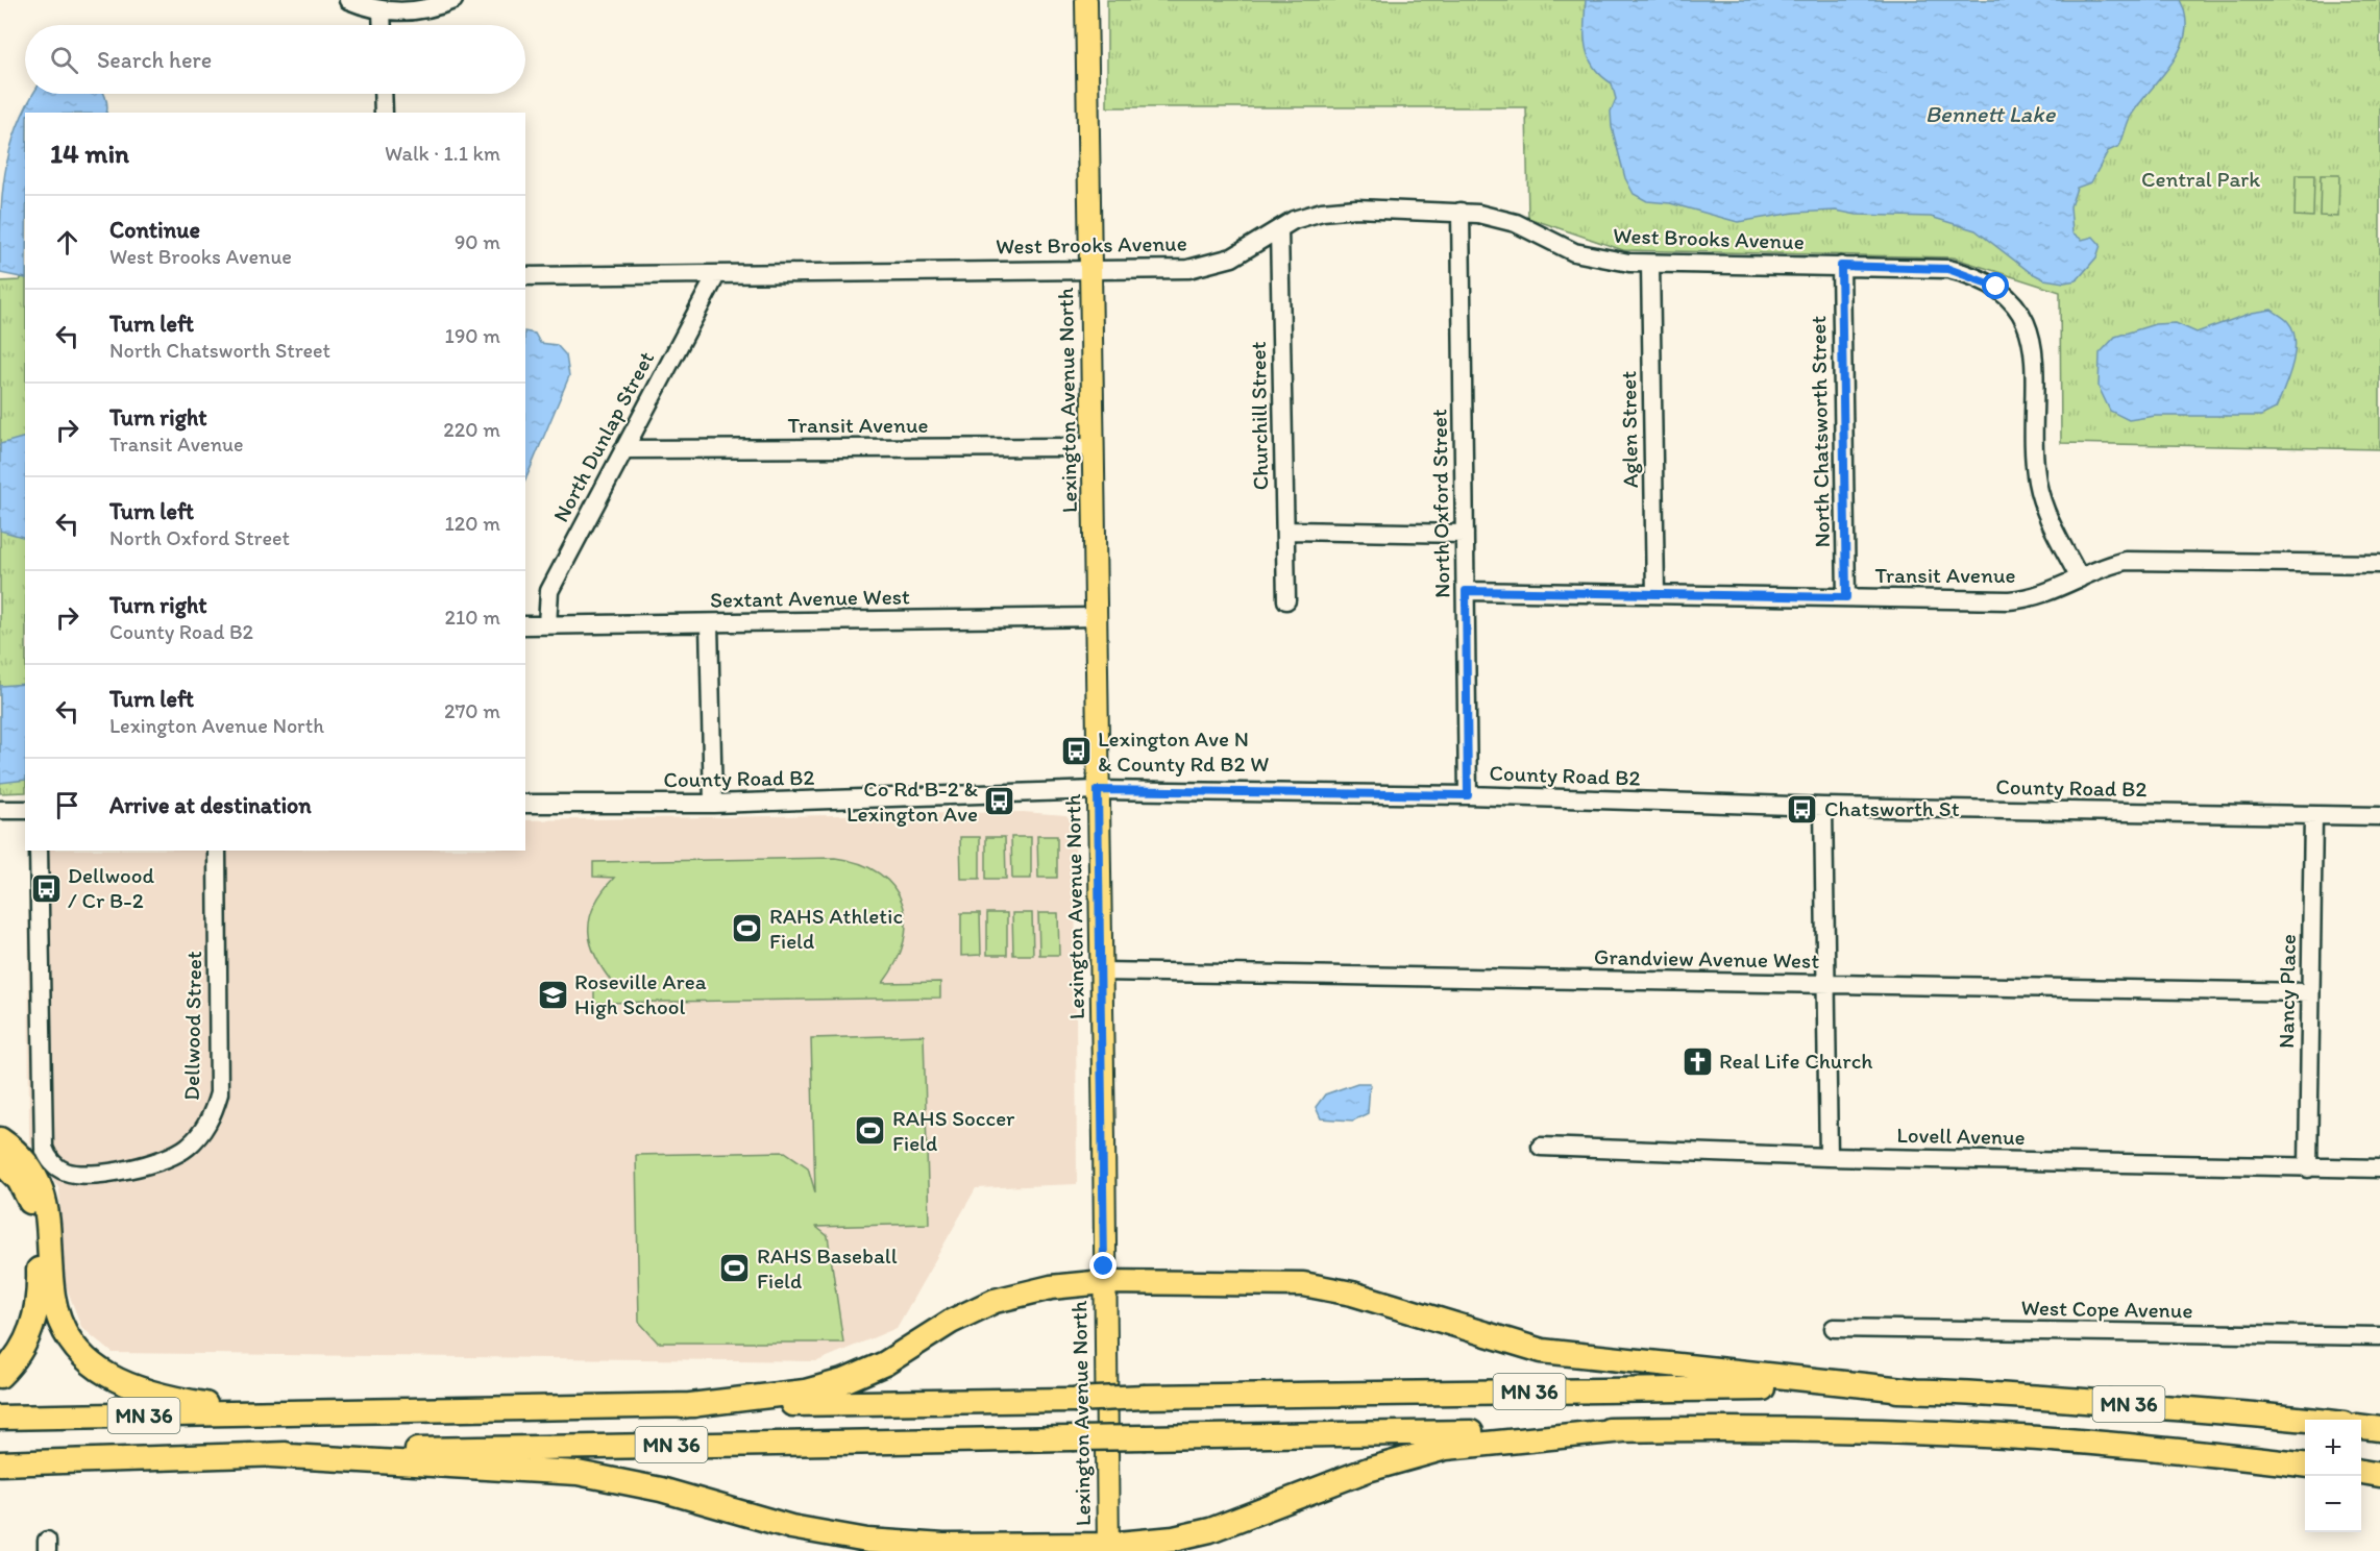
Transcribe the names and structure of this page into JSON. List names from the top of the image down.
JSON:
{
  "streets": {
    "highway": ["MN 36"],
    "main road": ["Lexington Avenue North"],
    "street": [
      "West Brooks Avenue",
      "Churchill Street",
      "Transit Avenue",
      "Aglen Street",
      "North Chatsworth Street",
      "North Dunlap Street",
      "North Oxford Street",
      "Sextant Avenue West",
      "County Road B2",
      "Grandview Avenue West",
      "Nancy Place",
      "Dellwood Street",
      "Lovell Avenue",
      "West Cope Avenue"
    ]
  },
  "crossings": [
    ["West Brooks Avenue", "Lexington Avenue North"],
    ["West Brooks Avenue", "Churchill Street"],
    ["West Brooks Avenue", "Transit Avenue"],
    ["West Brooks Avenue", "Aglen Street"],
    ["West Brooks Avenue", "North Chatsworth Street"],
    ["West Brooks Avenue", "North Dunlap Street"],
    ["West Brooks Avenue", "North Oxford Street"],
    ["Lexington Avenue North", "Transit Avenue"],
    ["Lexington Avenue North", "Sextant Avenue West"],
    ["Lexington Avenue North", "County Road B2"],
    ["Lexington Avenue North", "Grandview Avenue West"],
    ["Transit Avenue", "Aglen Street"],
    ["Transit Avenue", "North Chatsworth Street"],
    ["Transit Avenue", "North Dunlap Street"],
    ["Transit Avenue", "North Oxford Street"],
    ["North Dunlap Street", "Sextant Avenue West"],
    ["North Oxford Street", "County Road B2"],
    ["County Road B2", "Nancy Place"],
    ["Grandview Avenue West", "Nancy Place"],
    ["Nancy Place", "Lovell Avenue"]
  ],
  "water": ["Bennett Lake"],
  "parks": ["Central Park"],
  "places": {
    "bus stop": [
      "Lexington Ave N & County Rd B2 W",
      "Co Rd B-2 & Lexington Ave",
      "Chatsworth St",
      "Dellwood / Cr B-2"
    ],
    "sports": ["RAHS Athletic Field", "RAHS Soccer Field", "RAHS Baseball Field"],
    "school or university": ["Roseville Area High School"],
    "church": ["Real Life Church"]
  },
  "page": {
    "search": "Search here",
    "heading": ["14 min", "Walk · 1.1 km"],
    "list": [
      ["Continue", "West Brooks Avenue", "90 m"],
      ["Turn left", "North Chatsworth Street", "190 m"],
      ["Turn right", "Transit Avenue", "220 m"],
      ["Turn left", "North Oxford Street", "120 m"],
      ["Turn right", "County Road B2", "210 m"],
      ["Turn left", "Lexington Avenue North", "270 m"],
      "Arrive at destination"
    ],
    "map_buttons": ["+", "−"]
  }
}
